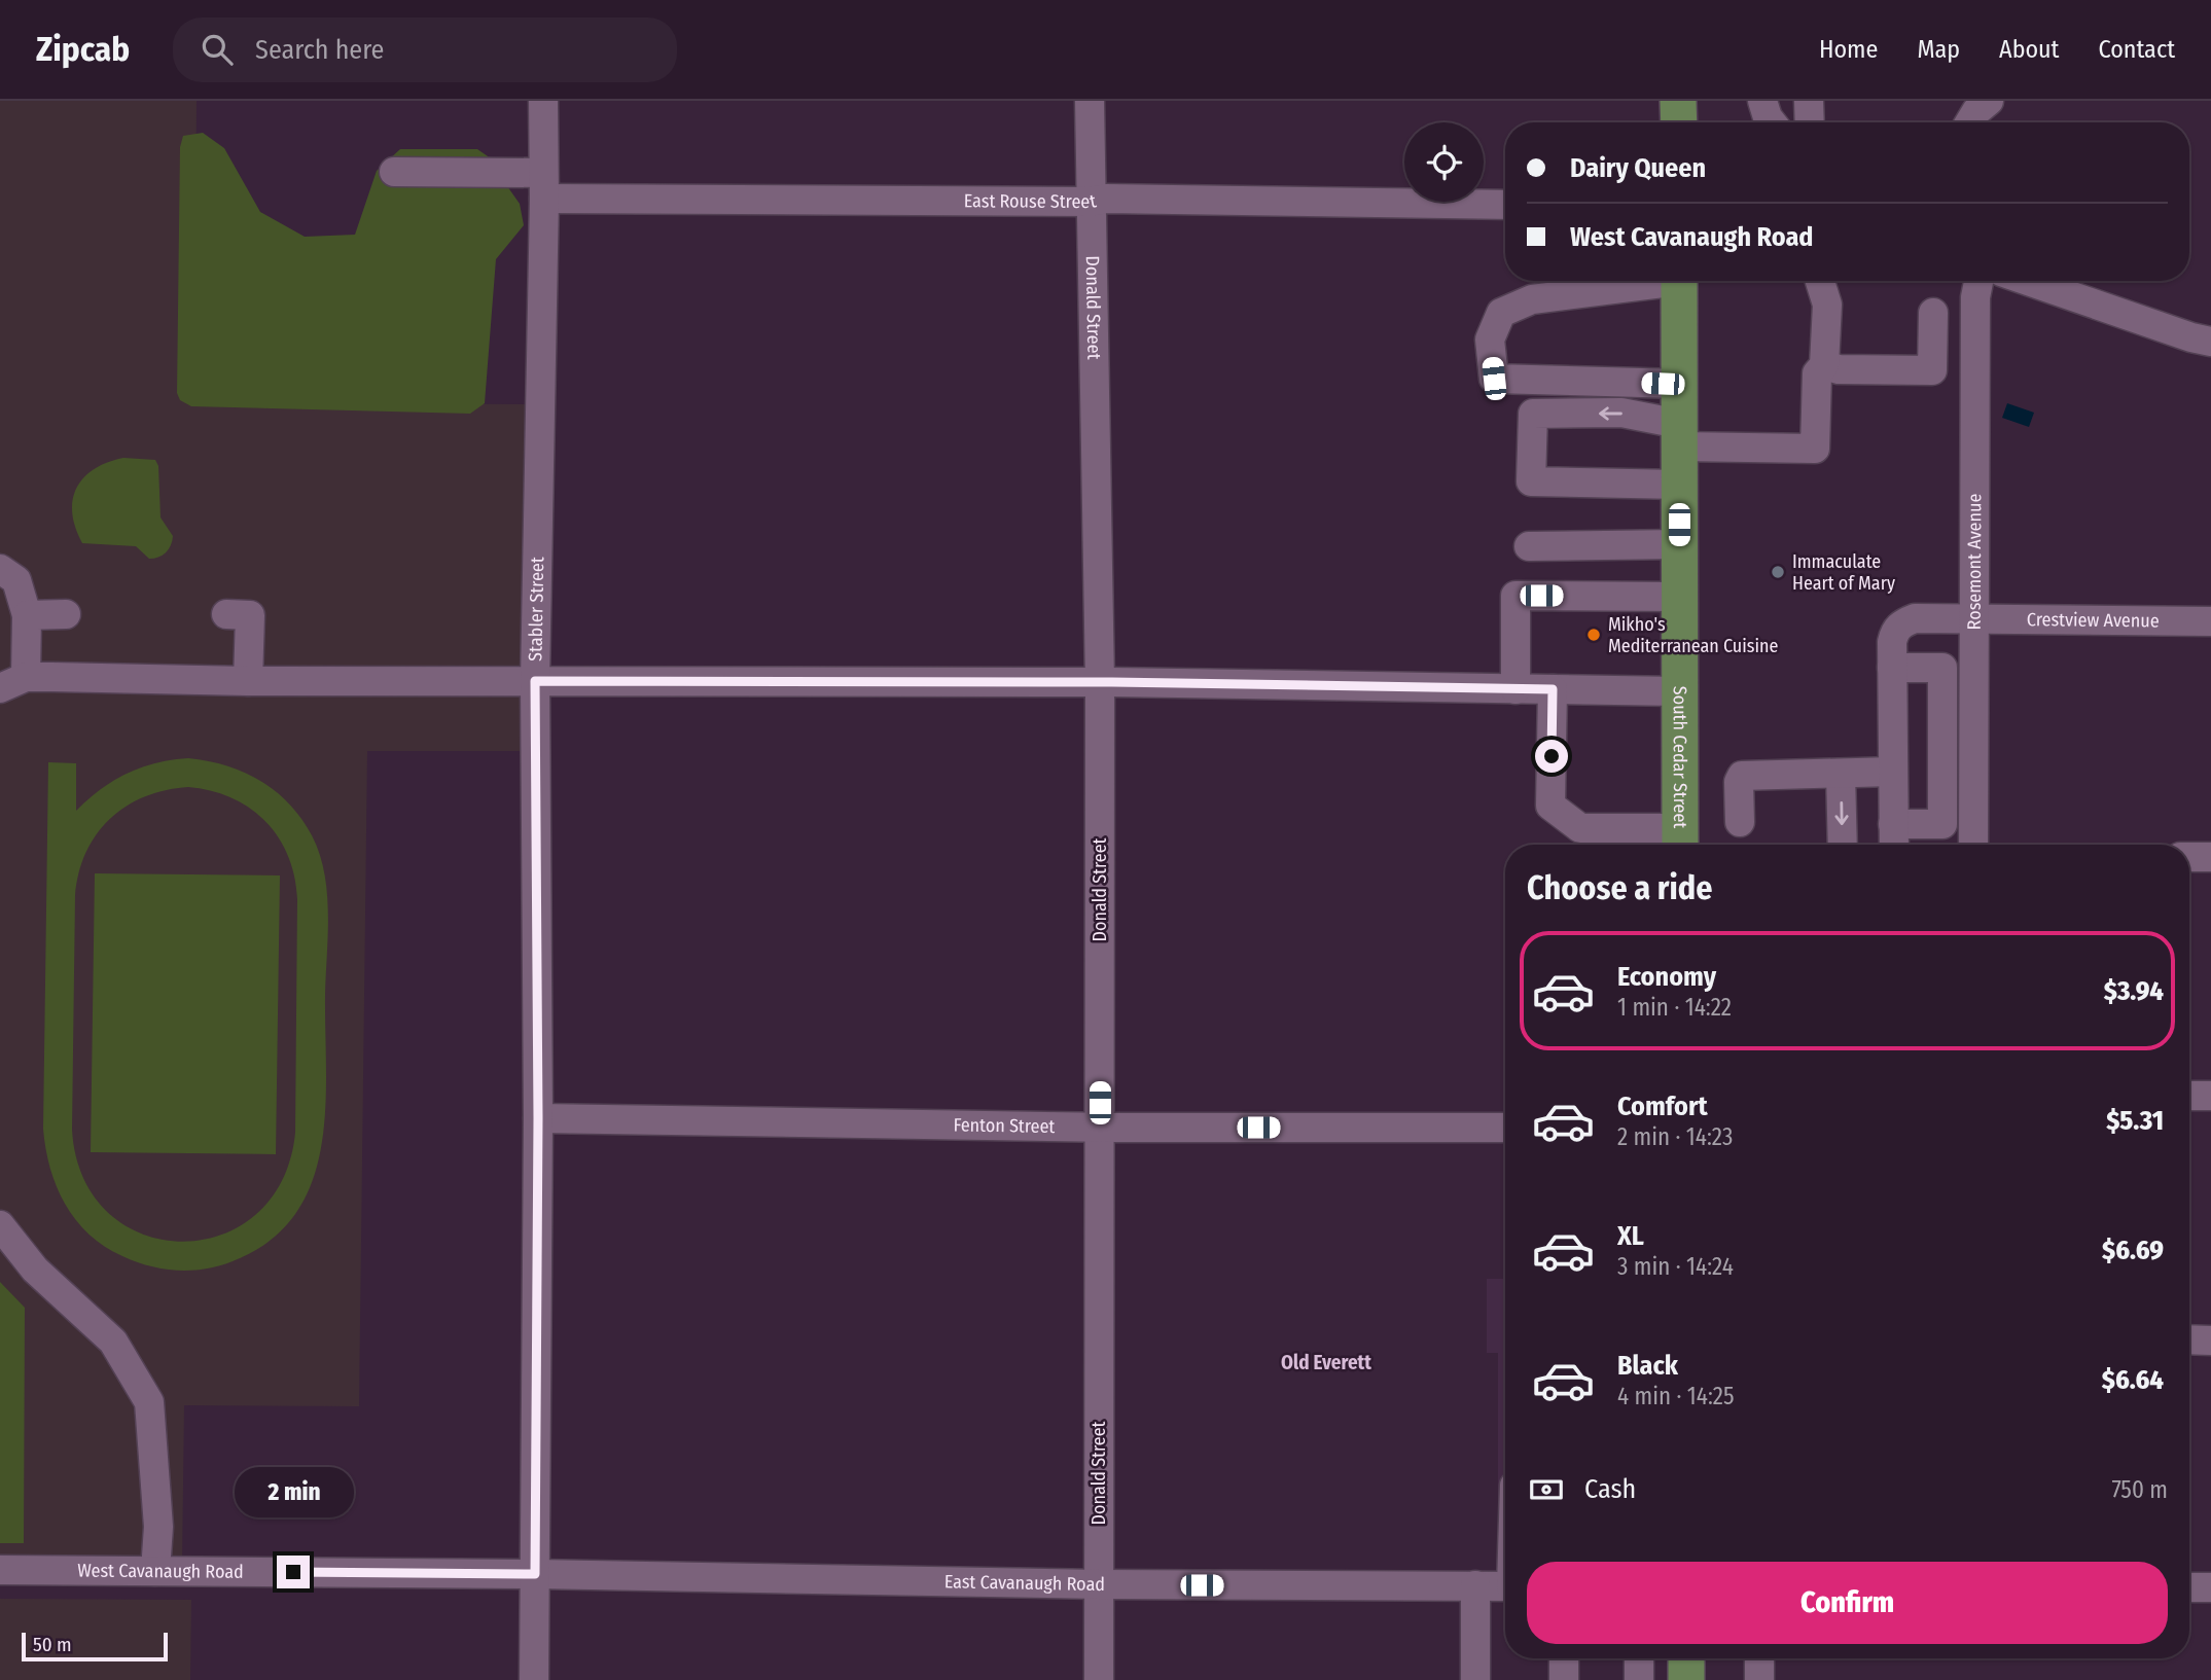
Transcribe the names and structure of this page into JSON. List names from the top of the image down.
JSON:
{
  "streets": {
    "main road": ["South Cedar Street"],
    "street": [
      "East Rouse Street",
      "Donald Street",
      "Rosemont Avenue",
      "Stabler Street",
      "Crestview Avenue",
      "Fenton Street",
      "West Cavanaugh Road",
      "East Cavanaugh Road"
    ]
  },
  "crossings": [
    ["East Rouse Street", "Donald Street"],
    ["East Rouse Street", "Stabler Street"],
    ["Donald Street", "Fenton Street"],
    ["Donald Street", "East Cavanaugh Road"],
    ["Rosemont Avenue", "Crestview Avenue"],
    ["Stabler Street", "Fenton Street"],
    ["Stabler Street", "West Cavanaugh Road"],
    ["Stabler Street", "East Cavanaugh Road"],
    ["West Cavanaugh Road", "East Cavanaugh Road"]
  ],
  "districts": ["Old Everett"],
  "places": ["Immaculate Heart of Mary", "Mikho's Mediterranean Cuisine"],
  "scale_bar": "50 m",
  "page": {
    "header": "Zipcab",
    "search": "Search here",
    "nav": [
      "Home",
      "Map",
      "About",
      "Contact"
    ],
    "banner": ["Dairy Queen", "West Cavanaugh Road"],
    "heading": "Choose a ride",
    "list": [
      {
        "name": "Economy",
        "note": "1 min · 14:22",
        "value": "$3.94"
      },
      {
        "name": "Comfort",
        "note": "2 min · 14:23",
        "value": "$5.31"
      },
      {
        "name": "XL",
        "note": "3 min · 14:24",
        "value": "$6.69"
      },
      {
        "name": "Black",
        "note": "4 min · 14:25",
        "value": "$6.64"
      }
    ],
    "pay": ["Cash", "750 m"],
    "bubble": "2 min",
    "buttons": "Confirm",
    "scale": "50 m"
  }
}
